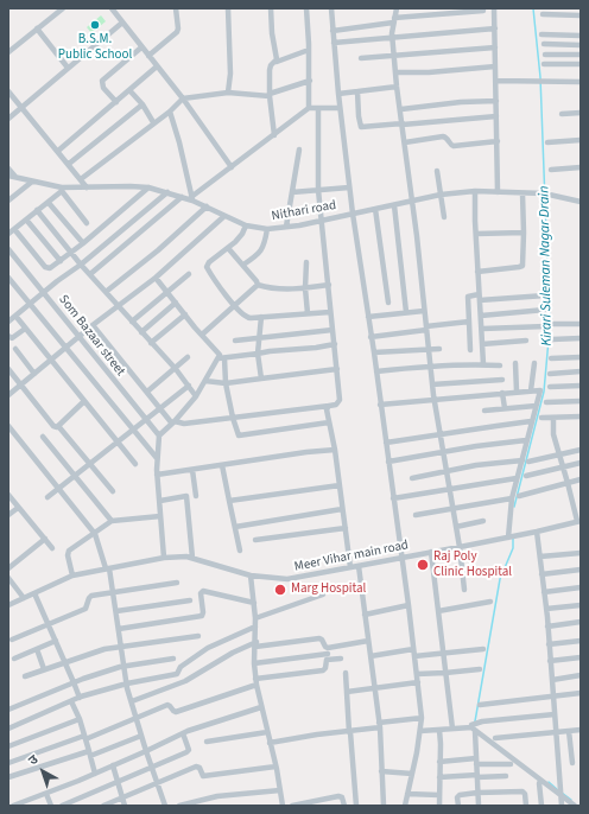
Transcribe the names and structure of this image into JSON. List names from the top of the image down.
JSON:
{
  "streets": {
    "street": ["Nithari road", "Som Bazaar street", "Meer Vihar main road"]
  },
  "water": ["Kirari Suleman Nagar Drain"],
  "places": ["B.S.M. Public School", "Raj Poly Clinic Hospital", "Marg Hospital"],
  "north": "top left"
}
